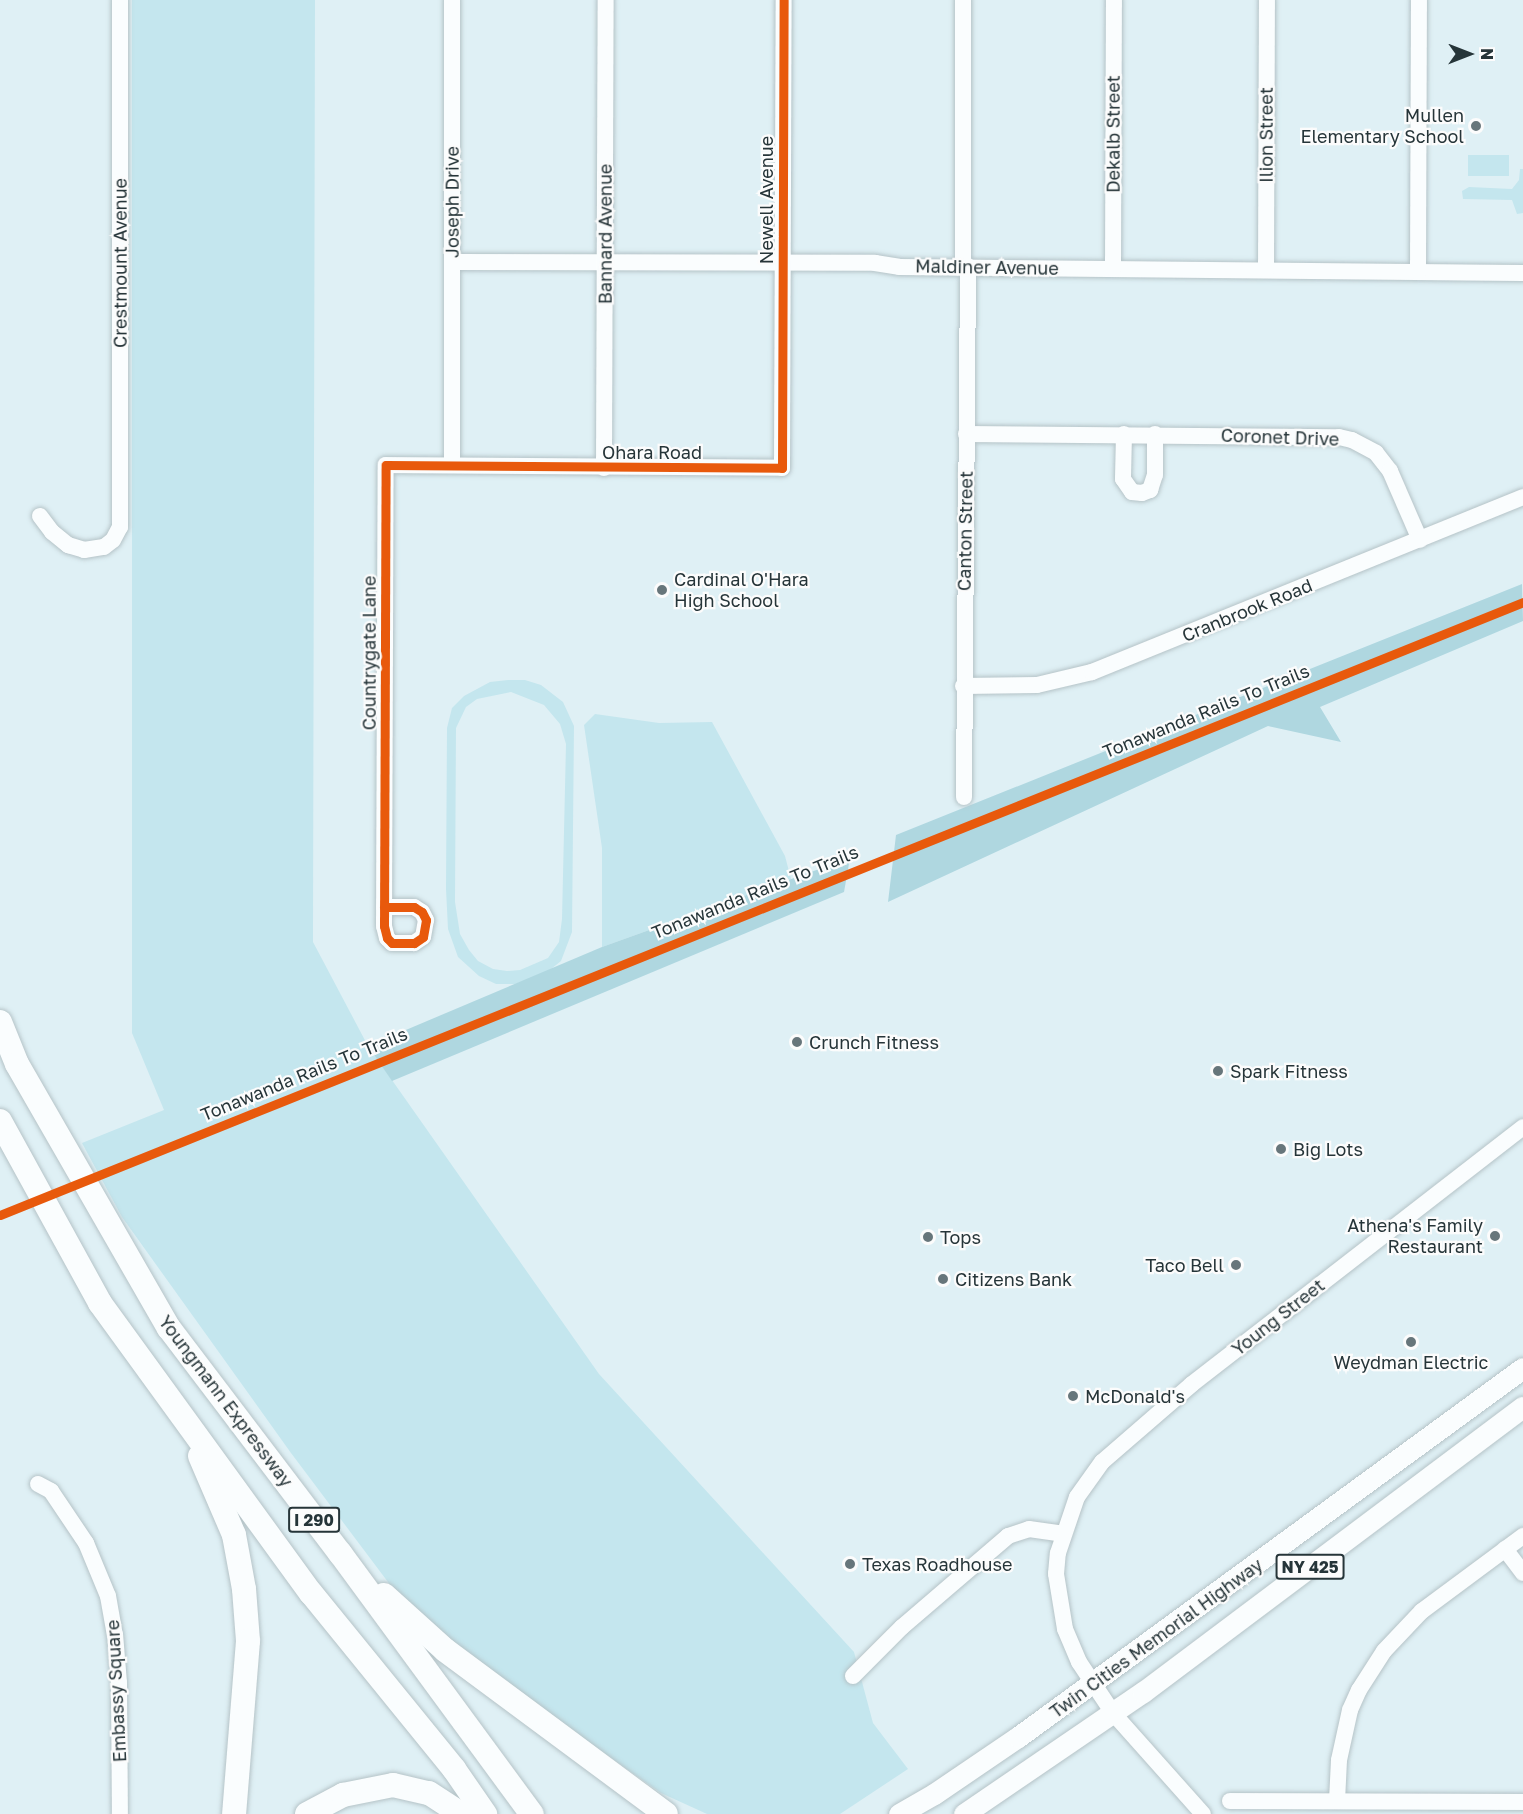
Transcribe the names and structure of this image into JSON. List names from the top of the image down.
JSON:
{
  "streets": {
    "highway": ["Youngmann Expressway", "I 290"],
    "main road": ["NY 425", "Twin Cities Memorial Highway"],
    "street": [
      "Dekalb Street",
      "Ilion Street",
      "Newell Avenue",
      "Joseph Drive",
      "Bannard Avenue",
      "Crestmount Avenue",
      "Maldiner Avenue",
      "Coronet Drive",
      "Ohara Road",
      "Canton Street",
      "Cranbrook Road",
      "Countrygate Lane",
      "Young Street",
      "Embassy Square"
    ],
    "cycle path": ["Tonawanda Rails To Trails"]
  },
  "crossings": [
    ["Dekalb Street", "Maldiner Avenue"],
    ["Ilion Street", "Maldiner Avenue"],
    ["Newell Avenue", "Maldiner Avenue"],
    ["Newell Avenue", "Ohara Road"],
    ["Joseph Drive", "Maldiner Avenue"],
    ["Joseph Drive", "Ohara Road"],
    ["Joseph Drive", "Countrygate Lane"],
    ["Bannard Avenue", "Maldiner Avenue"],
    ["Bannard Avenue", "Ohara Road"],
    ["Maldiner Avenue", "Canton Street"],
    ["Coronet Drive", "Canton Street"],
    ["Coronet Drive", "Cranbrook Road"],
    ["Ohara Road", "Countrygate Lane"],
    ["Canton Street", "Cranbrook Road"],
    ["Young Street", "Twin Cities Memorial Highway"]
  ],
  "places": [
    "Mullen Elementary School",
    "Cardinal O'Hara High School",
    "Crunch Fitness",
    "Spark Fitness",
    "Big Lots",
    "Athena's Family Restaurant",
    "Tops",
    "Taco Bell",
    "Citizens Bank",
    "Weydman Electric",
    "McDonald's",
    "Texas Roadhouse"
  ],
  "north": "right"
}
